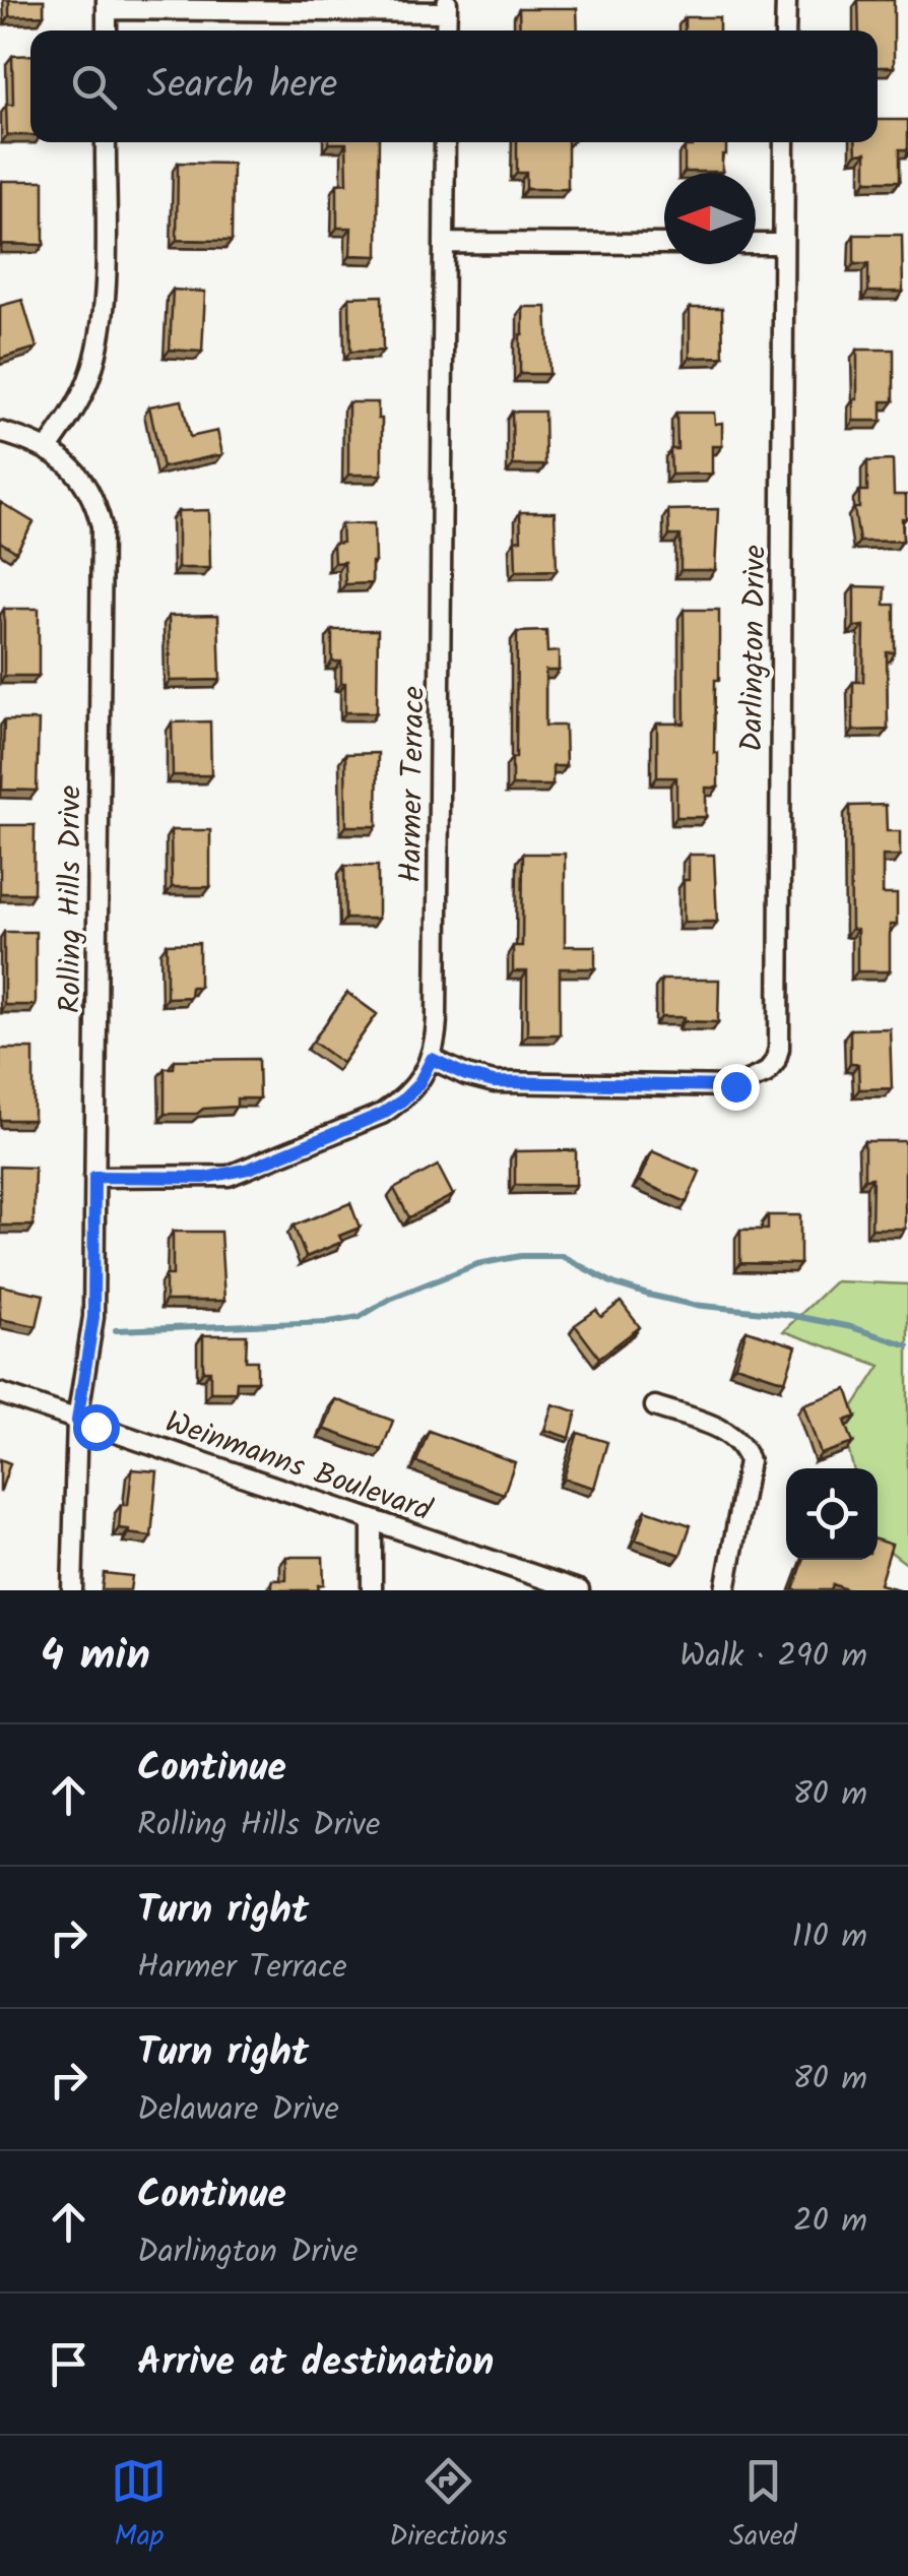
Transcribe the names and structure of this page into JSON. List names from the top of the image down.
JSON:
{
  "streets": {
    "street": [
      "Darlington Drive",
      "Harmer Terrace",
      "Rolling Hills Drive",
      "Weinmanns Boulevard"
    ]
  },
  "crossings": [
    ["Darlington Drive", "Harmer Terrace"],
    ["Harmer Terrace", "Rolling Hills Drive"],
    ["Rolling Hills Drive", "Weinmanns Boulevard"]
  ],
  "north": "left",
  "page": {
    "search": "Search here",
    "heading": ["4 min", "Walk · 290 m"],
    "list": [
      ["Continue", "Rolling Hills Drive", "80 m"],
      ["Turn right", "Harmer Terrace", "110 m"],
      ["Turn right", "Delaware Drive", "80 m"],
      ["Continue", "Darlington Drive", "20 m"],
      "Arrive at destination"
    ],
    "nav": ["Map", "Directions", "Saved"]
  }
}
